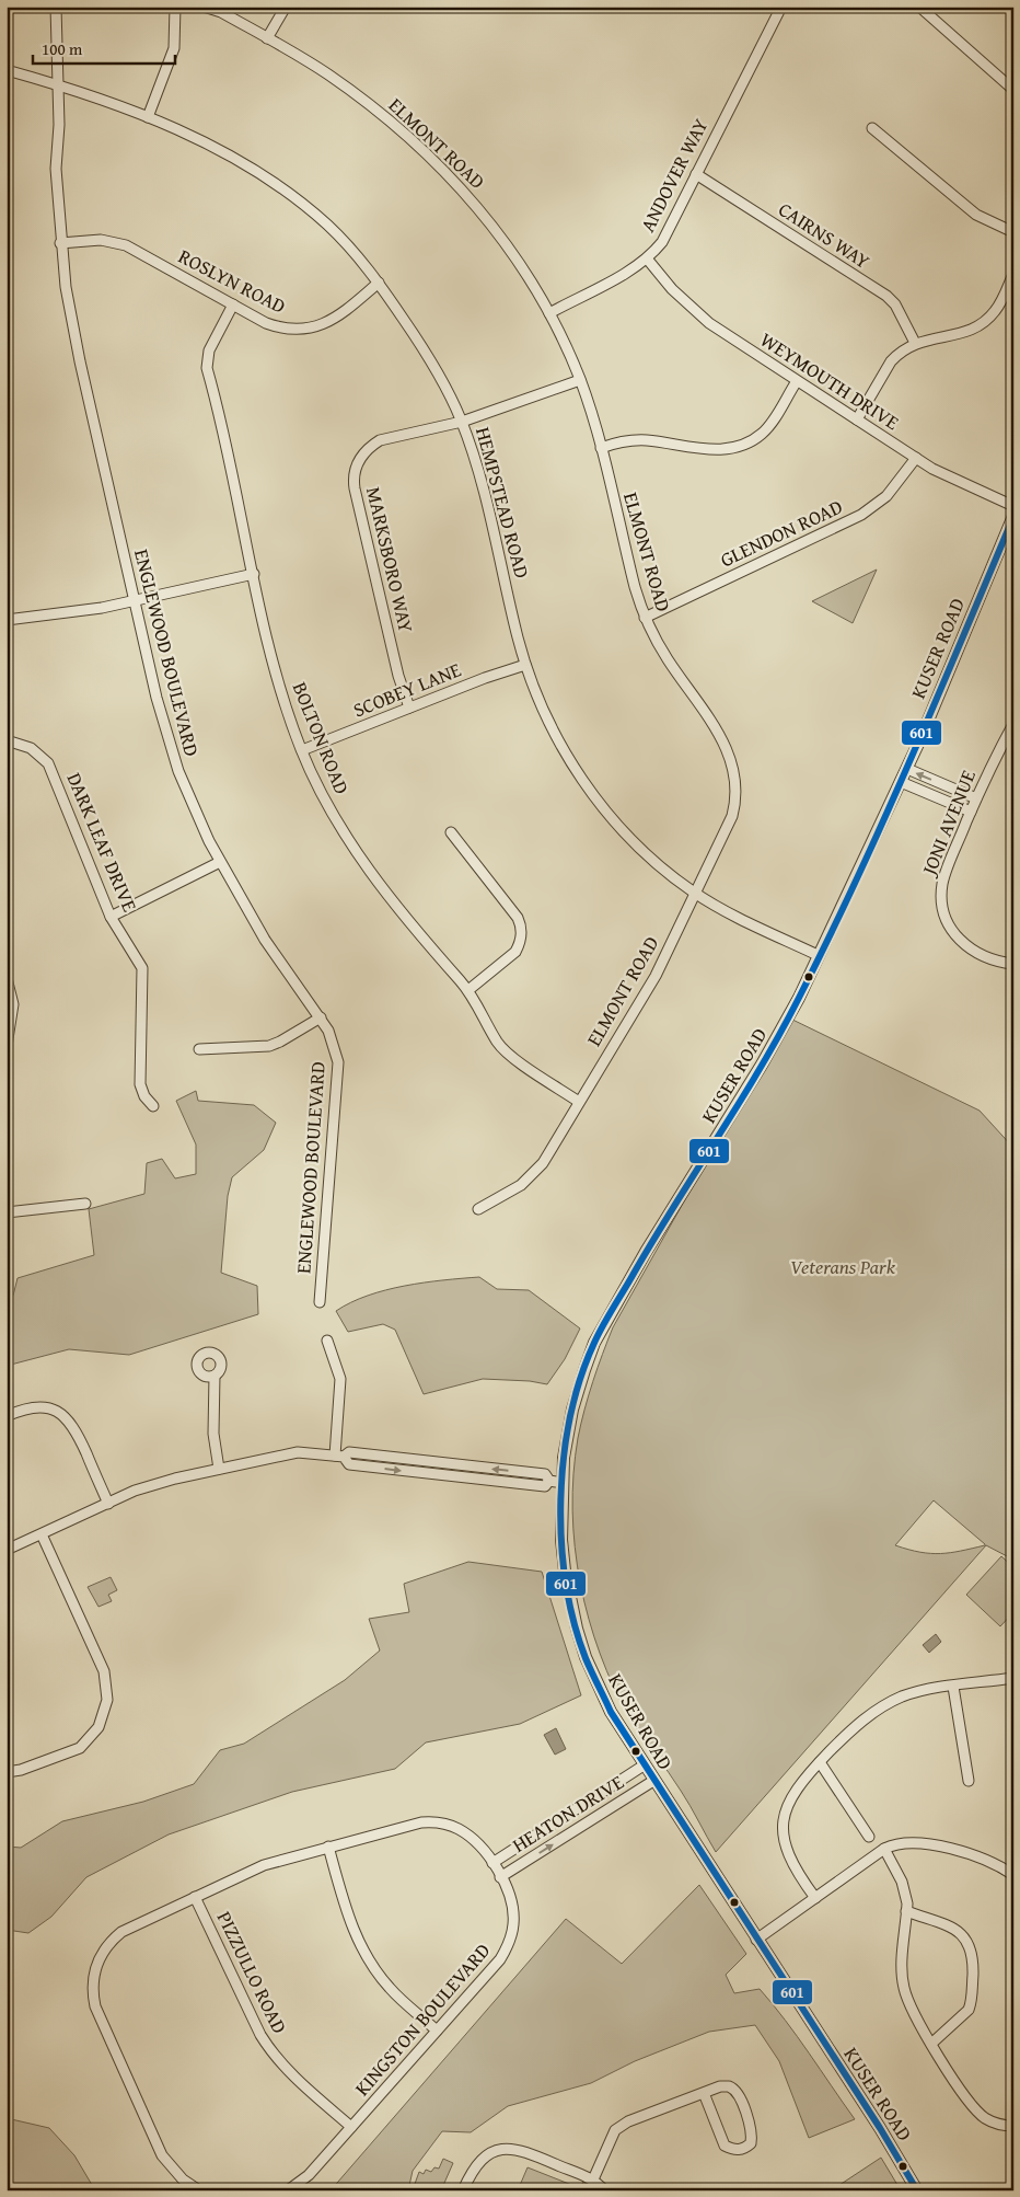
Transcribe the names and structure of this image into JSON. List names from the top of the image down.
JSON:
{
  "streets": {
    "street": [
      "ELMONT ROAD",
      "ANDOVER WAY",
      "CAIRNS WAY",
      "ROSLYN ROAD",
      "WEYMOUTH DRIVE",
      "HEMPSTEAD ROAD",
      "GLENDON ROAD",
      "MARKSBORO WAY",
      "KUSER ROAD",
      "ENGLEWOOD BOULEVARD",
      "SCOBEY LANE",
      "BOLTON ROAD",
      "JONI AVENUE",
      "DARK LEAF DRIVE",
      "HEATON DRIVE",
      "PIZZULLO ROAD",
      "KINGSTON BOULEVARD"
    ]
  },
  "crossings": [
    ["ELMONT ROAD", "ANDOVER WAY"],
    ["ELMONT ROAD", "HEMPSTEAD ROAD"],
    ["ELMONT ROAD", "GLENDON ROAD"],
    ["ELMONT ROAD", "MARKSBORO WAY"],
    ["ELMONT ROAD", "BOLTON ROAD"],
    ["ANDOVER WAY", "CAIRNS WAY"],
    ["ANDOVER WAY", "WEYMOUTH DRIVE"],
    ["ROSLYN ROAD", "HEMPSTEAD ROAD"],
    ["ROSLYN ROAD", "ENGLEWOOD BOULEVARD"],
    ["ROSLYN ROAD", "BOLTON ROAD"],
    ["WEYMOUTH DRIVE", "GLENDON ROAD"],
    ["HEMPSTEAD ROAD", "MARKSBORO WAY"],
    ["HEMPSTEAD ROAD", "KUSER ROAD"],
    ["HEMPSTEAD ROAD", "ENGLEWOOD BOULEVARD"],
    ["HEMPSTEAD ROAD", "SCOBEY LANE"],
    ["MARKSBORO WAY", "SCOBEY LANE"],
    ["KUSER ROAD", "HEATON DRIVE"],
    ["SCOBEY LANE", "BOLTON ROAD"],
    ["HEATON DRIVE", "KINGSTON BOULEVARD"],
    ["PIZZULLO ROAD", "KINGSTON BOULEVARD"]
  ],
  "parks": ["Veterans Park"],
  "lines": ["transit line 601"],
  "scale_bar": "100 m"
}
